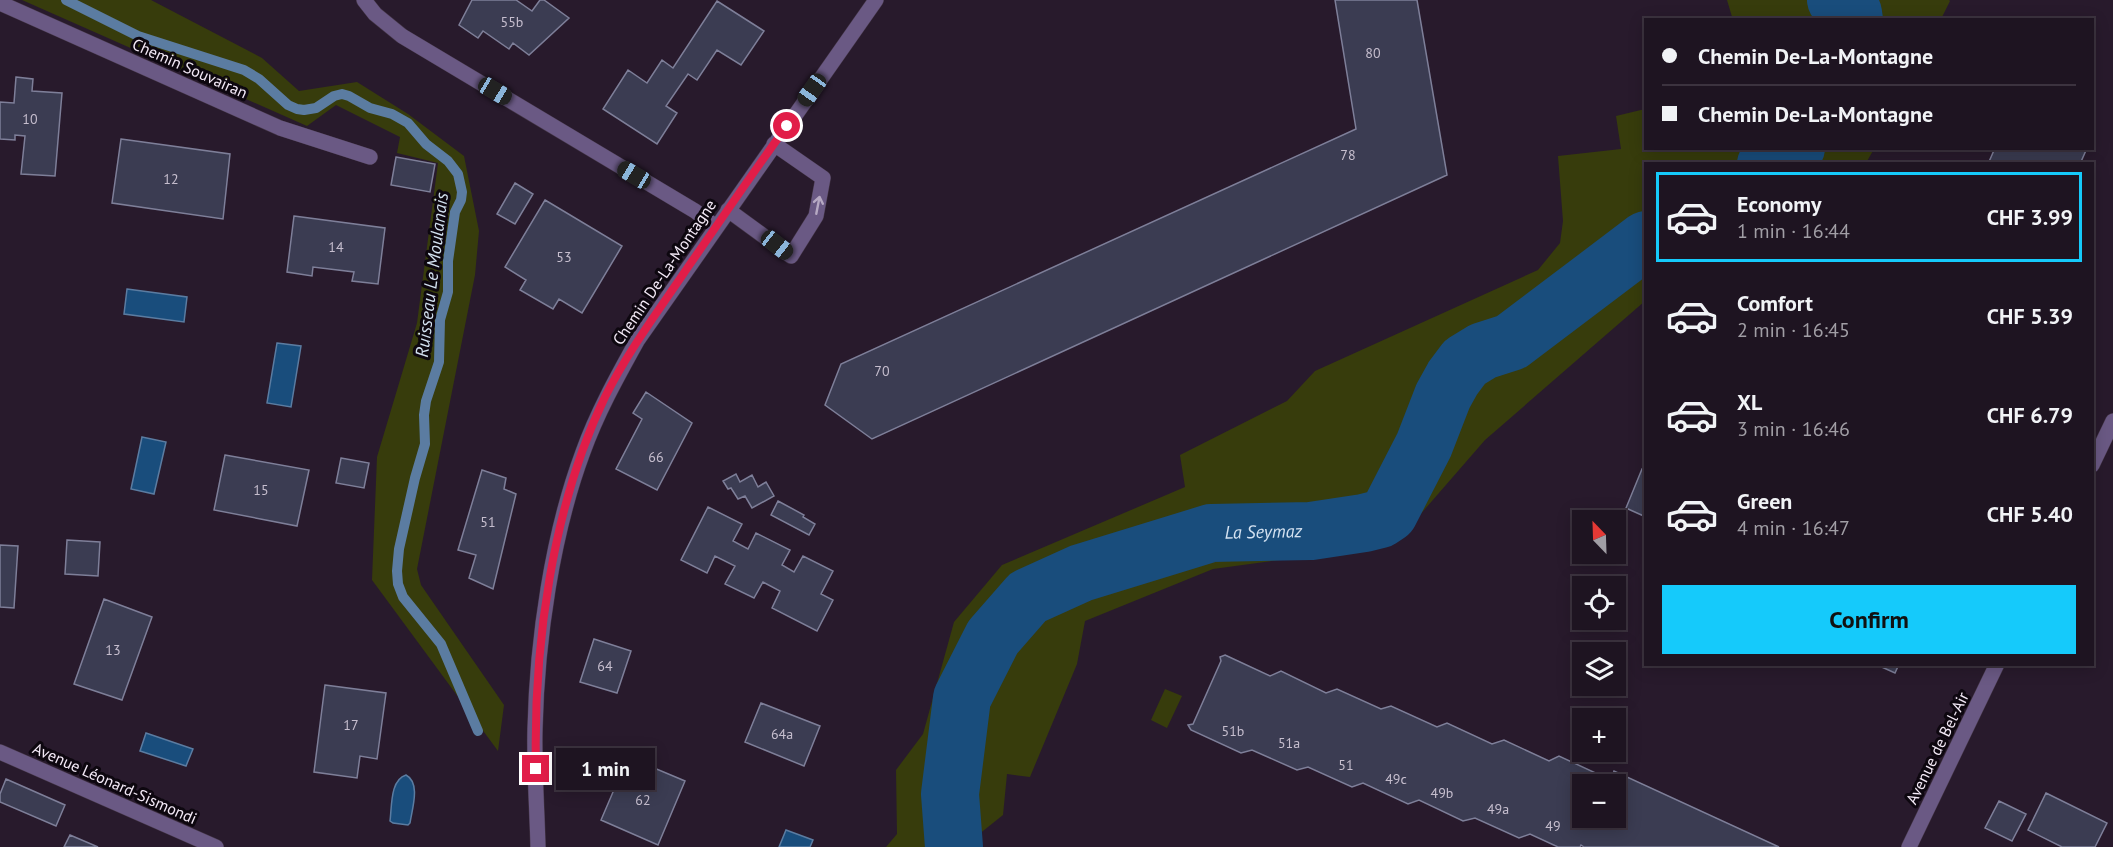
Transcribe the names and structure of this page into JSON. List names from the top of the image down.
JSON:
{
  "streets": {
    "street": [
      "Chemin Souvairan",
      "Chemin De-La-Montagne",
      "Avenue de Bel-Air",
      "Avenue Léonard-Sismondi"
    ]
  },
  "water": ["Ruisseau Le Moulanais", "La Seymaz"],
  "house_numbers": [
    "55b",
    "80",
    "10",
    "78",
    "12",
    "14",
    "53",
    "70",
    "66",
    "15",
    "51",
    "13",
    "64",
    "17",
    "51b",
    "64a",
    "51a",
    "51",
    "49c",
    "49b",
    "62",
    "49a",
    "49"
  ],
  "north": "top left",
  "page": {
    "banner": ["Chemin De-La-Montagne", "Chemin De-La-Montagne"],
    "list": [
      {
        "name": "Economy",
        "note": "1 min · 16:44",
        "value": "CHF 3.99"
      },
      {
        "name": "Comfort",
        "note": "2 min · 16:45",
        "value": "CHF 5.39"
      },
      {
        "name": "XL",
        "note": "3 min · 16:46",
        "value": "CHF 6.79"
      },
      {
        "name": "Green",
        "note": "4 min · 16:47",
        "value": "CHF 5.40"
      }
    ],
    "map_buttons": ["+", "−"],
    "buttons": "Confirm",
    "bubble": "1 min"
  }
}
